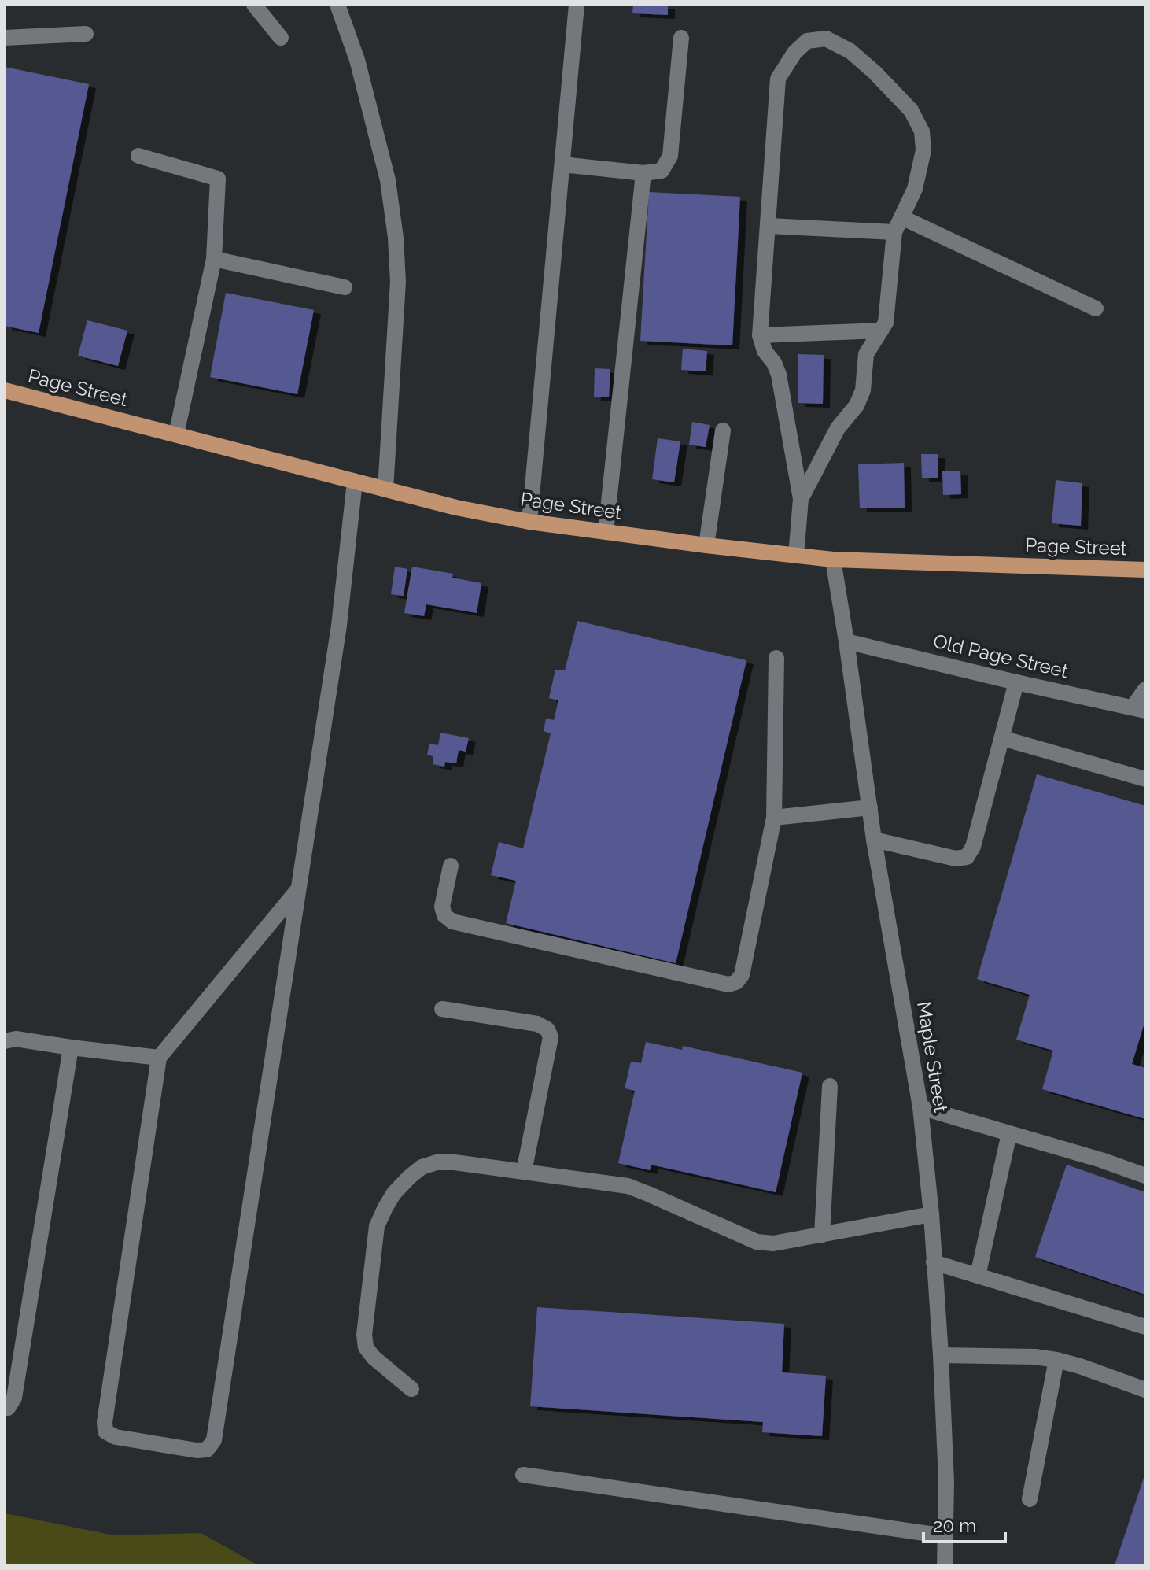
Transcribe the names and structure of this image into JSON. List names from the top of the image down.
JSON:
{
  "streets": {
    "main road": ["Page Street"],
    "street": ["Old Page Street", "Maple Street"]
  },
  "crossings": [
    ["Page Street", "Maple Street"],
    ["Old Page Street", "Maple Street"]
  ],
  "scale_bar": "20 m"
}
